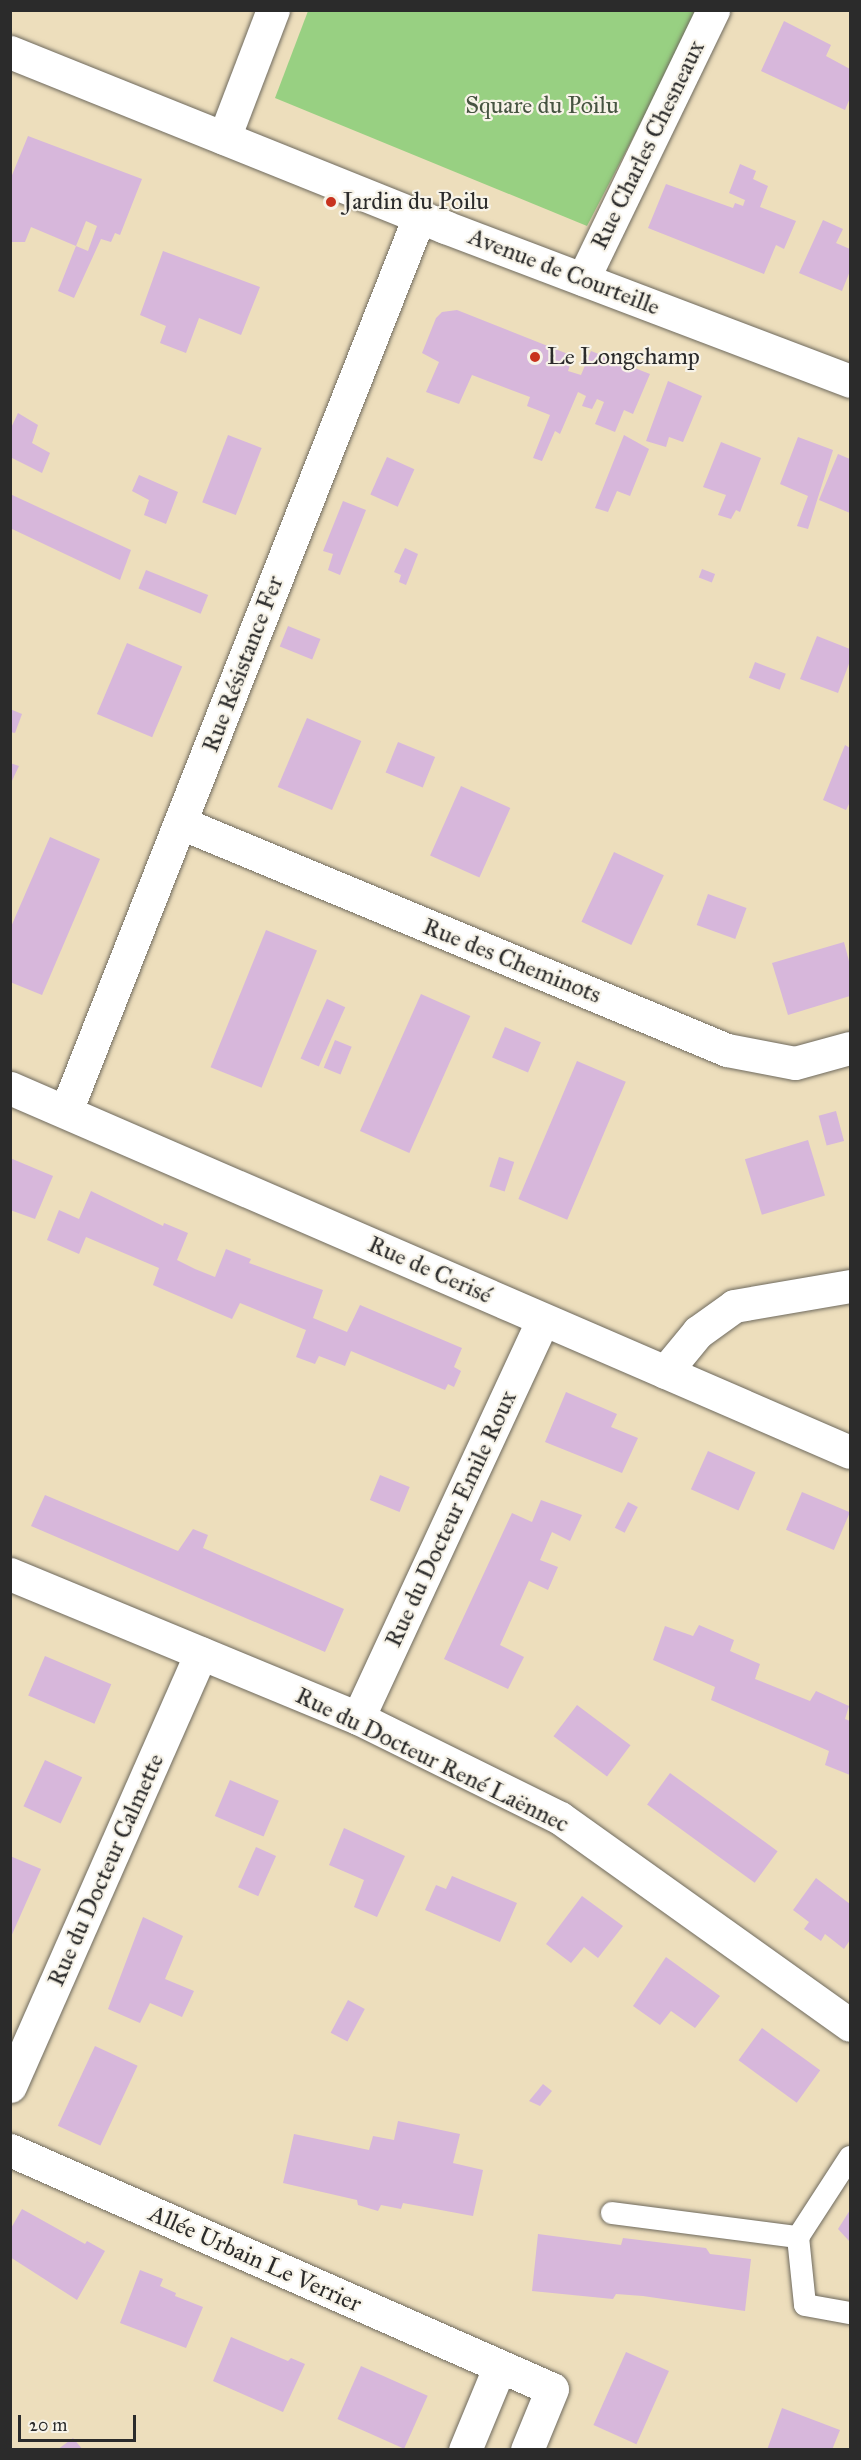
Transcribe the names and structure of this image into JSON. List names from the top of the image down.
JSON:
{
  "streets": {
    "street": [
      "Rue Charles Chesneaux",
      "Avenue de Courteille",
      "Rue Résistance Fer",
      "Rue des Cheminots",
      "Rue de Cerisé",
      "Rue du Docteur Emile Roux",
      "Rue du Docteur René Laënnec",
      "Rue du Docteur Calmette",
      "Allée Urbain Le Verrier"
    ]
  },
  "crossings": [
    ["Rue Charles Chesneaux", "Avenue de Courteille"],
    ["Avenue de Courteille", "Rue Résistance Fer"],
    ["Rue Résistance Fer", "Rue des Cheminots"],
    ["Rue Résistance Fer", "Rue de Cerisé"],
    ["Rue de Cerisé", "Rue du Docteur Emile Roux"],
    ["Rue du Docteur Emile Roux", "Rue du Docteur René Laënnec"],
    ["Rue du Docteur René Laënnec", "Rue du Docteur Calmette"]
  ],
  "parks": ["Square du Poilu"],
  "places": ["Jardin du Poilu", "Le Longchamp"],
  "scale_bar": "20 m"
}
